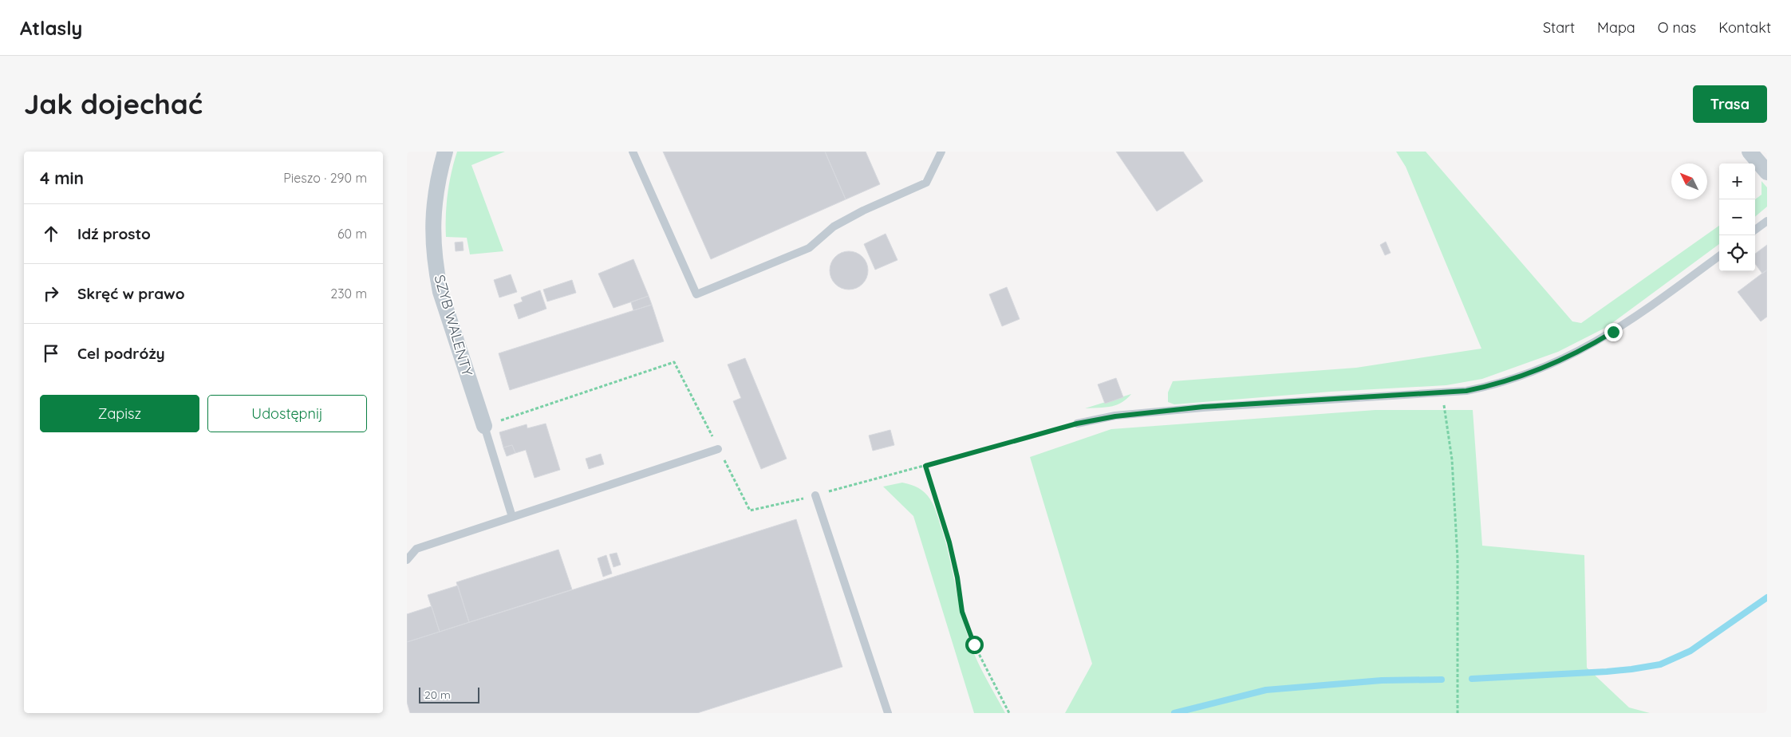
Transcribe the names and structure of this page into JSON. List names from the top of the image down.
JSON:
{
  "streets": {
    "street": ["SZYB WALENTY"]
  },
  "scale_bar": "20 m",
  "north": "top left",
  "page": {
    "header": "Atlasly",
    "nav": [
      "Start",
      "Mapa",
      "O nas",
      "Kontakt"
    ],
    "buttons": [
      "Trasa",
      ["Zapisz", "Udostępnij"]
    ],
    "title": "Jak dojechać",
    "heading": ["4 min", "Pieszo · 290 m"],
    "map_buttons": ["+", "−"],
    "list": [
      ["Idź prosto", "60 m"],
      ["Skręć w prawo", "230 m"],
      "Cel podróży"
    ],
    "scale": "20 m"
  }
}
